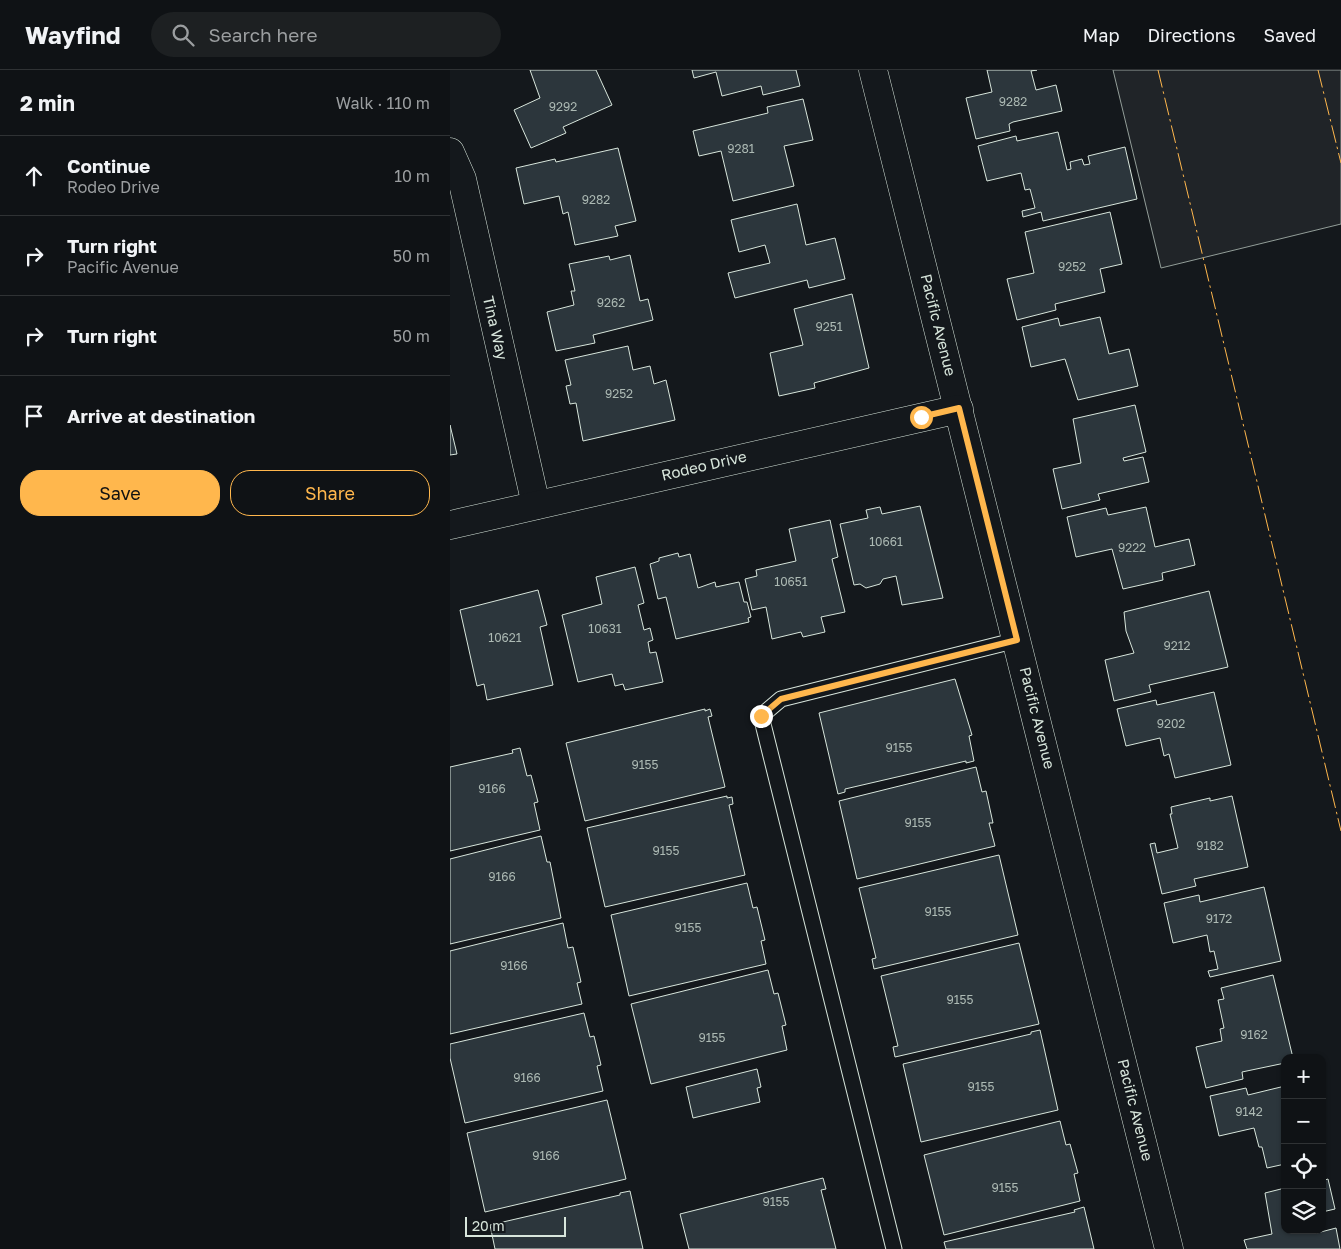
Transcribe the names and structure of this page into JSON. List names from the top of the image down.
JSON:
{
  "streets": {
    "street": ["Pacific Avenue", "Tina Way", "Rodeo Drive"]
  },
  "crossings": [
    ["Pacific Avenue", "Rodeo Drive"],
    ["Tina Way", "Rodeo Drive"]
  ],
  "house_numbers": [
    "9282",
    "9292",
    "9281",
    "9282",
    "9252",
    "9262",
    "9251",
    "9252",
    "10661",
    "9222",
    "10651",
    "10631",
    "10621",
    "9212",
    "9202",
    "9155",
    "9155",
    "9166",
    "9155",
    "9182",
    "9155",
    "9166",
    "9155",
    "9172",
    "9155",
    "9166",
    "9155",
    "9162",
    "9155",
    "9166",
    "9155",
    "9142",
    "9166",
    "9155",
    "9155"
  ],
  "scale_bar": "20 m",
  "page": {
    "header": "Wayfind",
    "search": "Search here",
    "nav": ["Map", "Directions", "Saved"],
    "heading": ["2 min", "Walk · 110 m"],
    "list": [
      ["Continue", "Rodeo Drive", "10 m"],
      ["Turn right", "Pacific Avenue", "50 m"],
      ["Turn right", "50 m"],
      "Arrive at destination"
    ],
    "buttons": ["Save", "Share"],
    "map_buttons": ["+", "−"],
    "scale": "20 m"
  }
}
